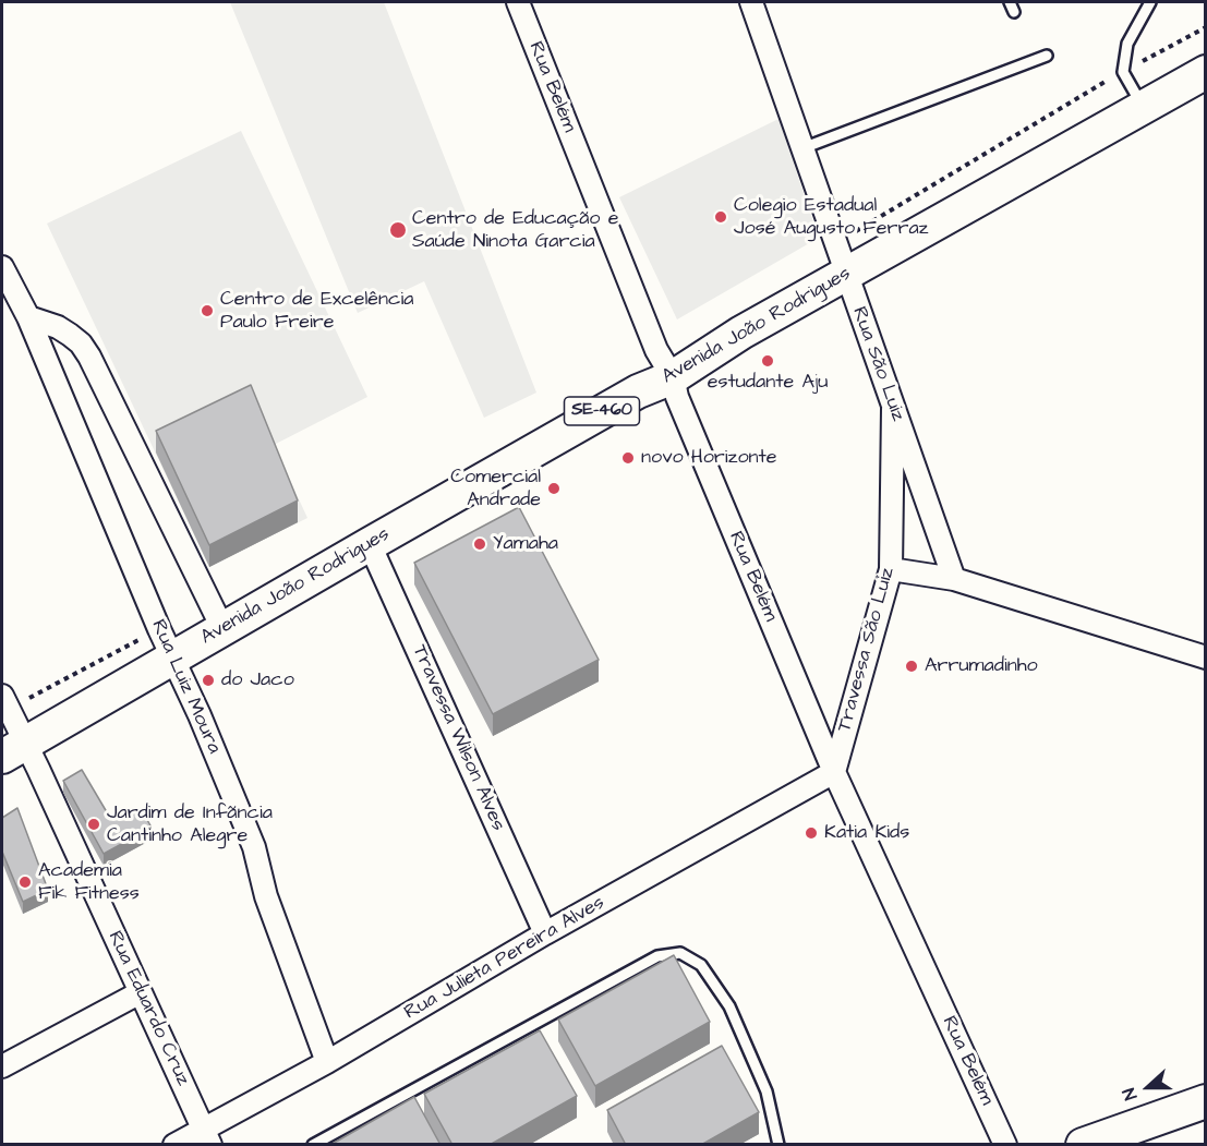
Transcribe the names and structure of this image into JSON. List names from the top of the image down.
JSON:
{
  "streets": {
    "main road": ["Avenida João Rodrigues", "SE-460"],
    "street": [
      "Rua Belém",
      "Rua São Luiz",
      "Travessa São Luiz",
      "Rua Luiz Moura",
      "Travessa Wilson Alves",
      "Rua Julieta Pereira Alves",
      "Rua Eduardo Cruz"
    ]
  },
  "crossings": [
    ["Rua Belém", "Avenida João Rodrigues"],
    ["Rua Belém", "Travessa São Luiz"],
    ["Rua Belém", "Rua Julieta Pereira Alves"],
    ["Avenida João Rodrigues", "Rua São Luiz"],
    ["Avenida João Rodrigues", "Rua Luiz Moura"],
    ["Avenida João Rodrigues", "Travessa Wilson Alves"],
    ["Avenida João Rodrigues", "Rua Eduardo Cruz"],
    ["Rua São Luiz", "Travessa São Luiz"],
    ["Travessa São Luiz", "Rua Julieta Pereira Alves"],
    ["Rua Luiz Moura", "Rua Julieta Pereira Alves"],
    ["Travessa Wilson Alves", "Rua Julieta Pereira Alves"],
    ["Rua Julieta Pereira Alves", "Rua Eduardo Cruz"]
  ],
  "places": [
    "Colegio Estadual José Augusto Ferraz",
    "Centro de Educação e Saúde Ninota Garcia",
    "Centro de Excelência Paulo Freire",
    "estudante Aju",
    "novo Horizonte",
    "Comercial Andrade",
    "Yamaha",
    "Arrumadinho",
    "do Jaco",
    "Jardim de Infãncia Cantinho Alegre",
    "Katia Kids",
    "Academia Fik Fitness"
  ],
  "north": "left"
}
